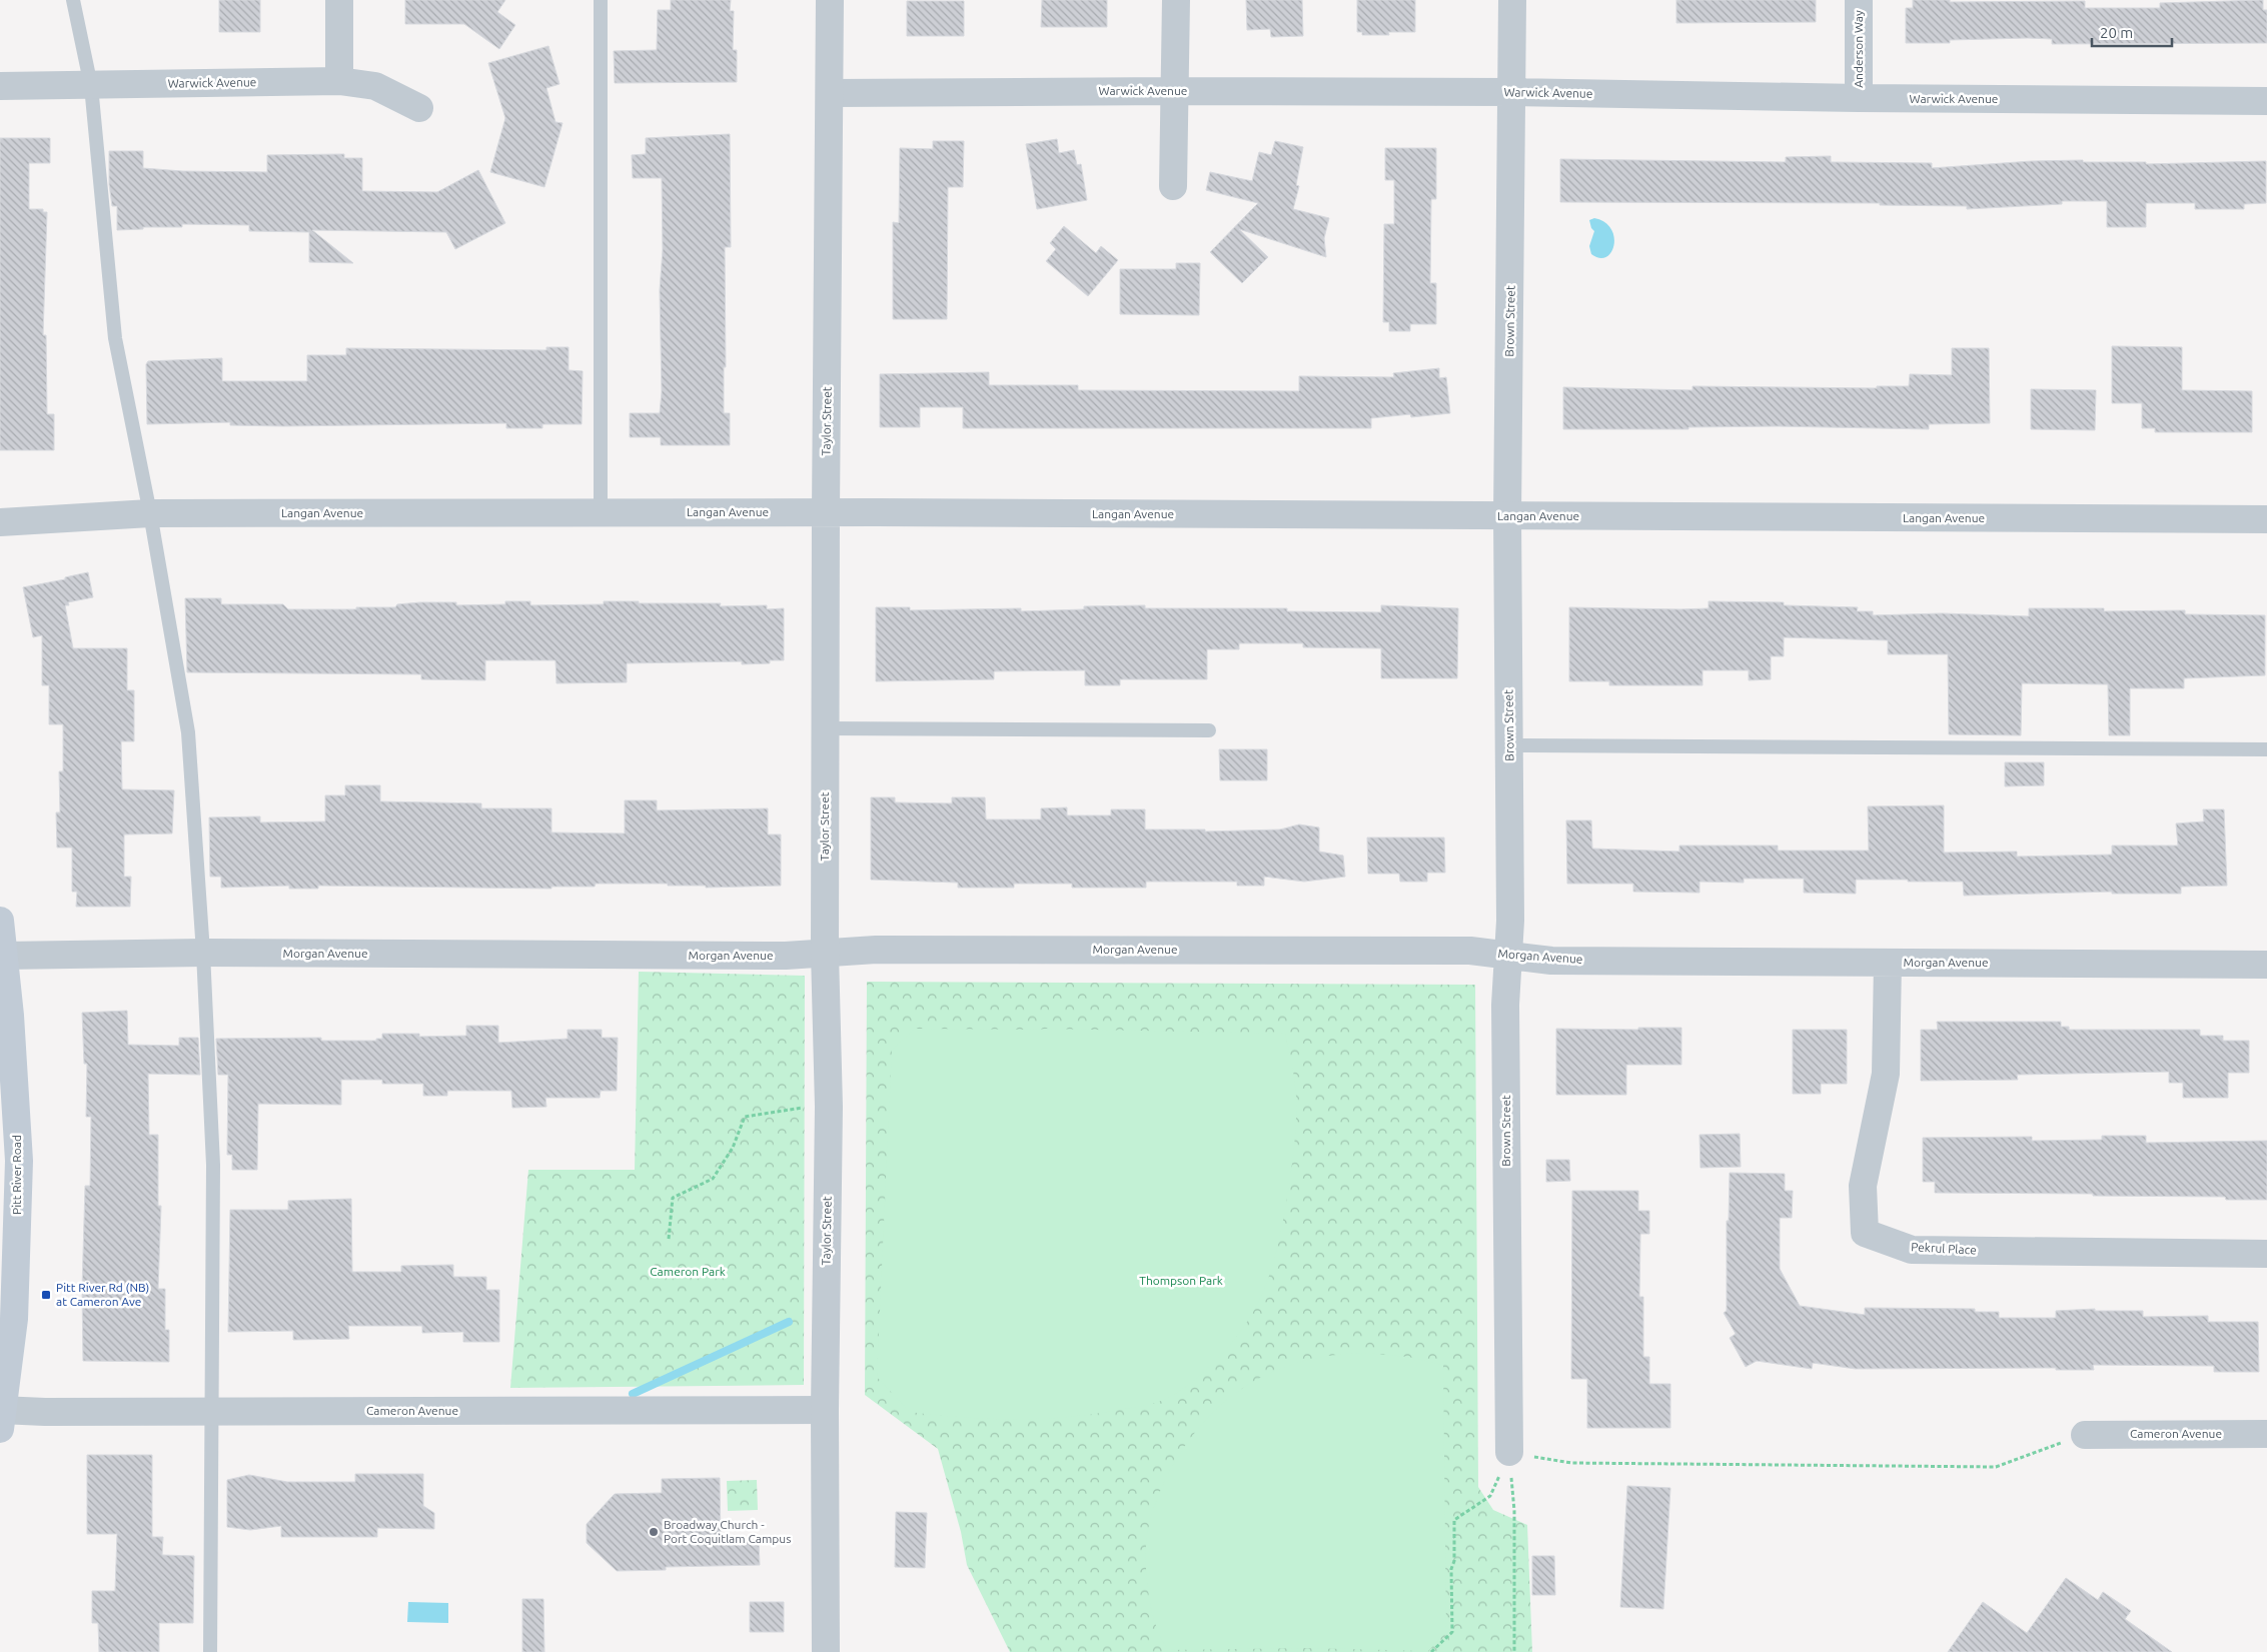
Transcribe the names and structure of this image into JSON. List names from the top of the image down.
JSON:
{
  "streets": {
    "main road": ["Pitt River Road"],
    "street": [
      "Anderson Way",
      "Warwick Avenue",
      "Brown Street",
      "Taylor Street",
      "Langan Avenue",
      "Morgan Avenue",
      "Pekrul Place",
      "Cameron Avenue"
    ]
  },
  "crossings": [
    ["Anderson Way", "Warwick Avenue"],
    ["Warwick Avenue", "Brown Street"],
    ["Warwick Avenue", "Taylor Street"],
    ["Brown Street", "Langan Avenue"],
    ["Brown Street", "Morgan Avenue"],
    ["Taylor Street", "Langan Avenue"],
    ["Taylor Street", "Morgan Avenue"],
    ["Taylor Street", "Cameron Avenue"],
    ["Morgan Avenue", "Pitt River Road"],
    ["Morgan Avenue", "Pekrul Place"],
    ["Pitt River Road", "Cameron Avenue"]
  ],
  "parks": ["Cameron Park", "Thompson Park"],
  "places": {
    "transit": ["Pitt River Rd (NB) at Cameron Ave"],
    "other": ["Broadway Church - Port Coquitlam Campus"]
  },
  "scale_bar": "20 m"
}
